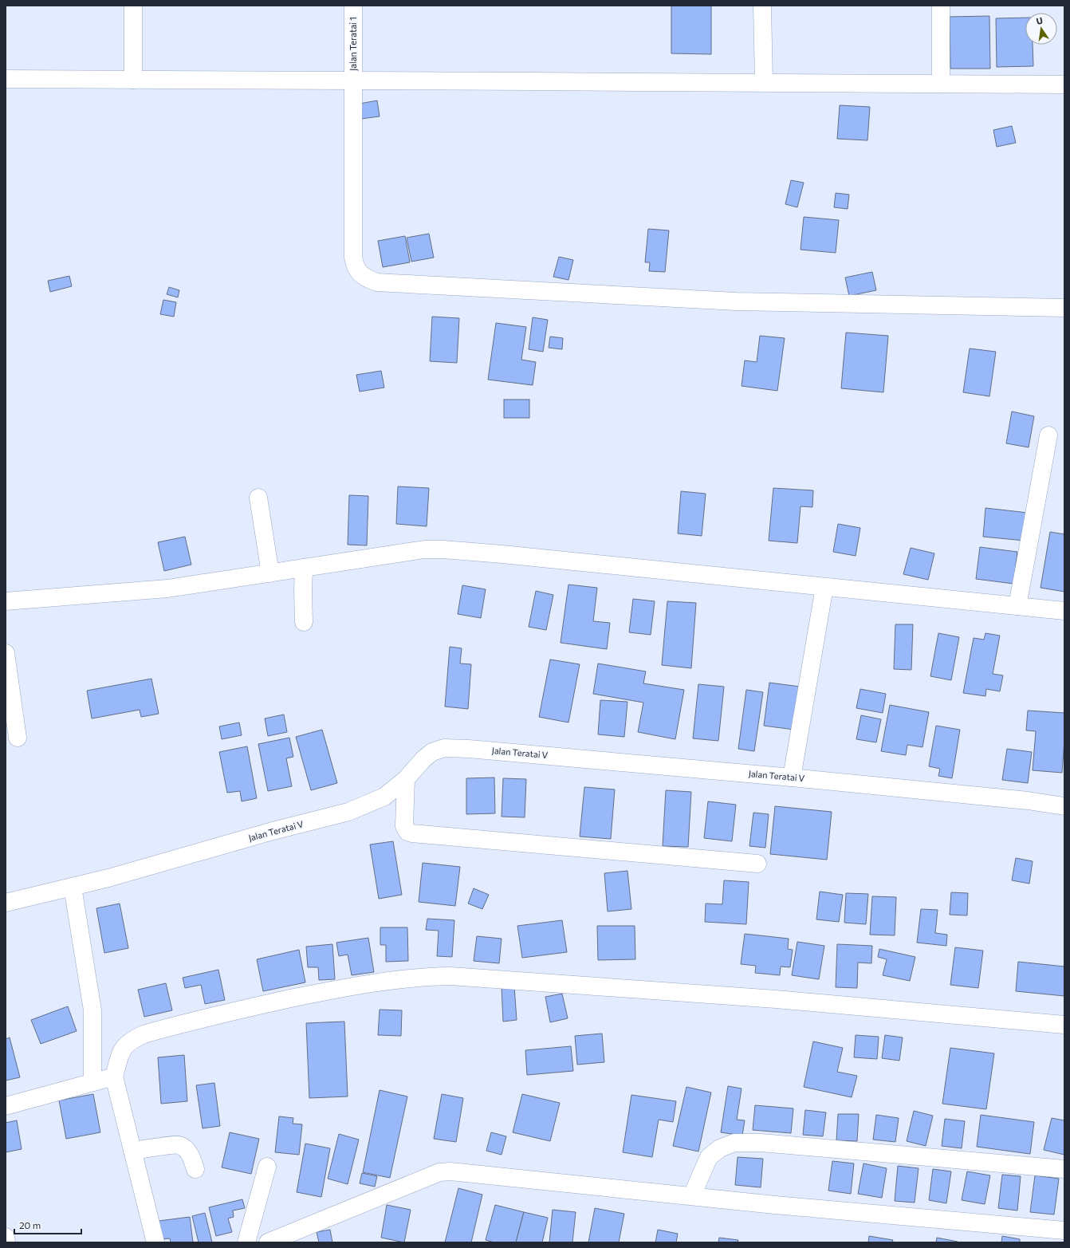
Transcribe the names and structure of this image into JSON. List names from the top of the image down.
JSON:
{
  "streets": {
    "street": ["Jalan Teratai 1", "Jalan Teratai V"]
  },
  "scale_bar": "20 m",
  "north": "top"
}
